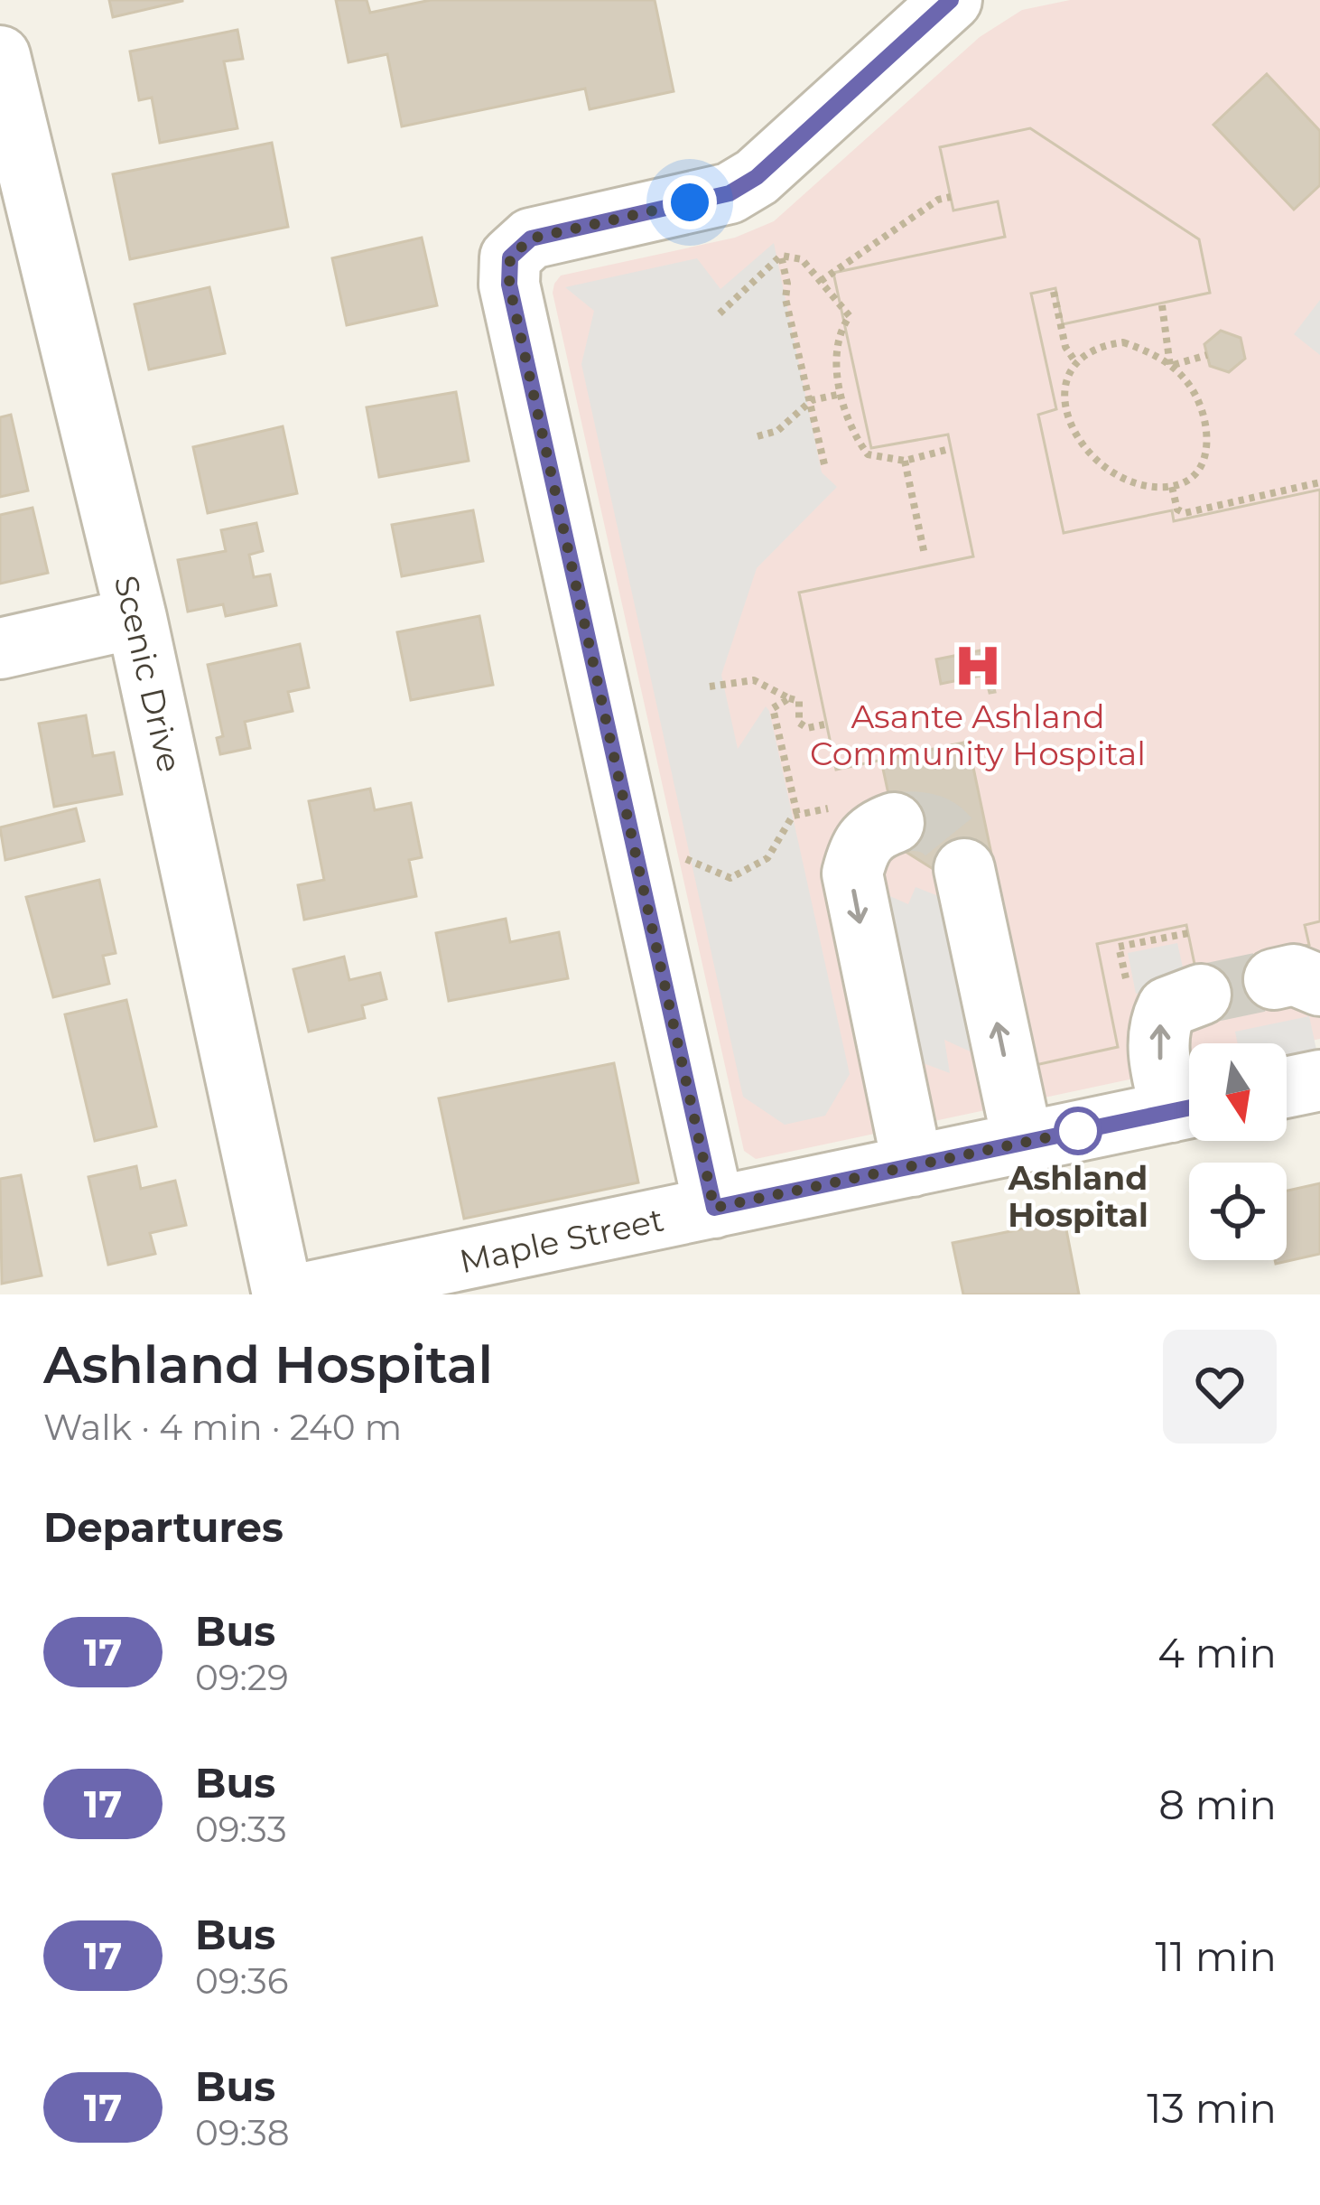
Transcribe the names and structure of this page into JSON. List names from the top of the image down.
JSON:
{
  "streets": {
    "street": ["Scenic Drive", "Maple Street"]
  },
  "places": {
    "hospital": ["Asante Ashland Community Hospital"],
    "other": ["Ashland Hospital"]
  },
  "lines": ["bus line 17"],
  "north": "bottom",
  "page": {
    "heading": [
      ["Ashland Hospital", "Walk · 4 min · 240 m"],
      "Departures"
    ],
    "list": [
      {
        "mark": "17",
        "name": "Bus",
        "note": "09:29",
        "value": "4 min"
      },
      {
        "mark": "17",
        "name": "Bus",
        "note": "09:33",
        "value": "8 min"
      },
      {
        "mark": "17",
        "name": "Bus",
        "note": "09:36",
        "value": "11 min"
      },
      {
        "mark": "17",
        "name": "Bus",
        "note": "09:38",
        "value": "13 min"
      }
    ]
  }
}
